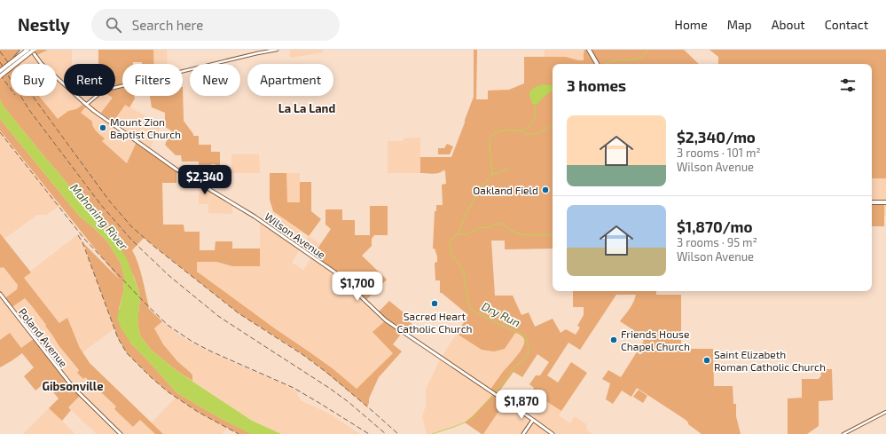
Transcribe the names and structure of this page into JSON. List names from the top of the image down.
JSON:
{
  "streets": {
    "main road": ["Wilson Avenue", "Poland Avenue"]
  },
  "districts": ["La La Land", "Gibsonville"],
  "water": ["Mahoning River", "Dry Run"],
  "places": [
    "Mount Zion Baptist Church",
    "Oakland Field",
    "Sacred Heart Catholic Church",
    "Friends House Chapel Church",
    "Saint Elizabeth Roman Catholic Church"
  ],
  "page": {
    "header": "Nestly",
    "search": "Search here",
    "nav": [
      "Home",
      "Map",
      "About",
      "Contact"
    ],
    "chip": [
      "Buy",
      "Rent",
      "Filters",
      "New",
      "Apartment"
    ],
    "heading": "3 homes",
    "list": [
      {
        "name": "$2,340/mo",
        "note": "3 rooms · 101 m² · Wilson Avenue"
      },
      {
        "name": "$1,870/mo",
        "note": "3 rooms · 95 m² · Wilson Avenue"
      }
    ],
    "price": ["$2,340", "$1,700", "$1,870"]
  }
}
